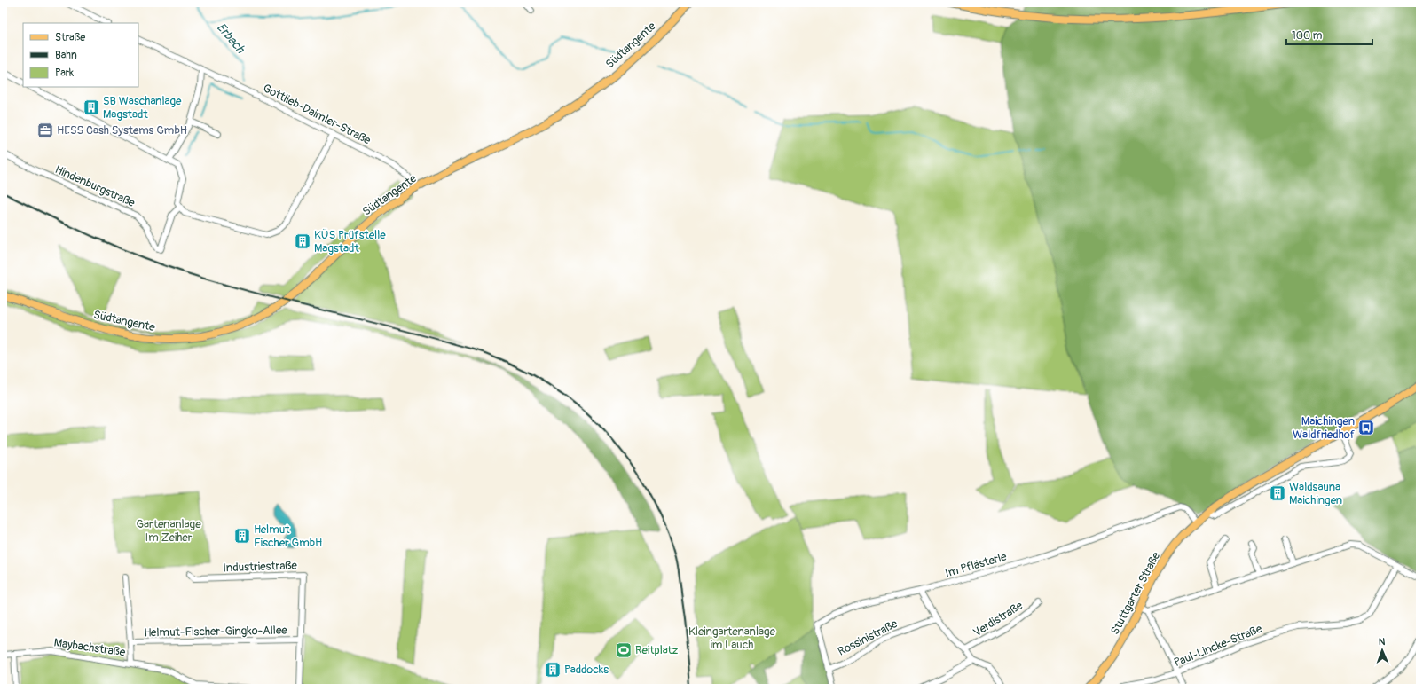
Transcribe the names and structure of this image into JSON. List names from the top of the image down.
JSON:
{
  "streets": {
    "main road": ["Südtangente", "Stuttgarter Straße"],
    "street": [
      "Gottlieb-Daimler-Straße",
      "Hindenburgstraße",
      "Im Pflästerle",
      "Industriestraße",
      "Verdistraße",
      "Helmut-Fischer-Gingko-Allee",
      "Rossinistraße",
      "Paul-Lincke-Straße",
      "Maybachstraße"
    ]
  },
  "crossings": [
    ["Südtangente", "Gottlieb-Daimler-Straße"],
    ["Im Pflästerle", "Stuttgarter Straße"],
    ["Im Pflästerle", "Verdistraße"],
    ["Im Pflästerle", "Rossinistraße"],
    ["Industriestraße", "Helmut-Fischer-Gingko-Allee"],
    ["Verdistraße", "Rossinistraße"],
    ["Helmut-Fischer-Gingko-Allee", "Maybachstraße"]
  ],
  "water": ["Erbach"],
  "parks": ["Gartenanlage Im Zeiher", "Kleingartenanlage im Lauch"],
  "places": {
    "building": [
      "SB Waschanlage Magstadt",
      "KÜS Prüfstelle Magstadt",
      "Waldsauna Maichingen",
      "Helmut Fischer GmbH",
      "Paddocks"
    ],
    "office": ["HESS Cash Systems GmbH"],
    "bus stop": ["Maichingen Waldfriedhof"],
    "sports": ["Reitplatz"]
  },
  "legend": ["Straße", "Bahn", "Park"],
  "scale_bar": "100 m",
  "north": "top"
}
